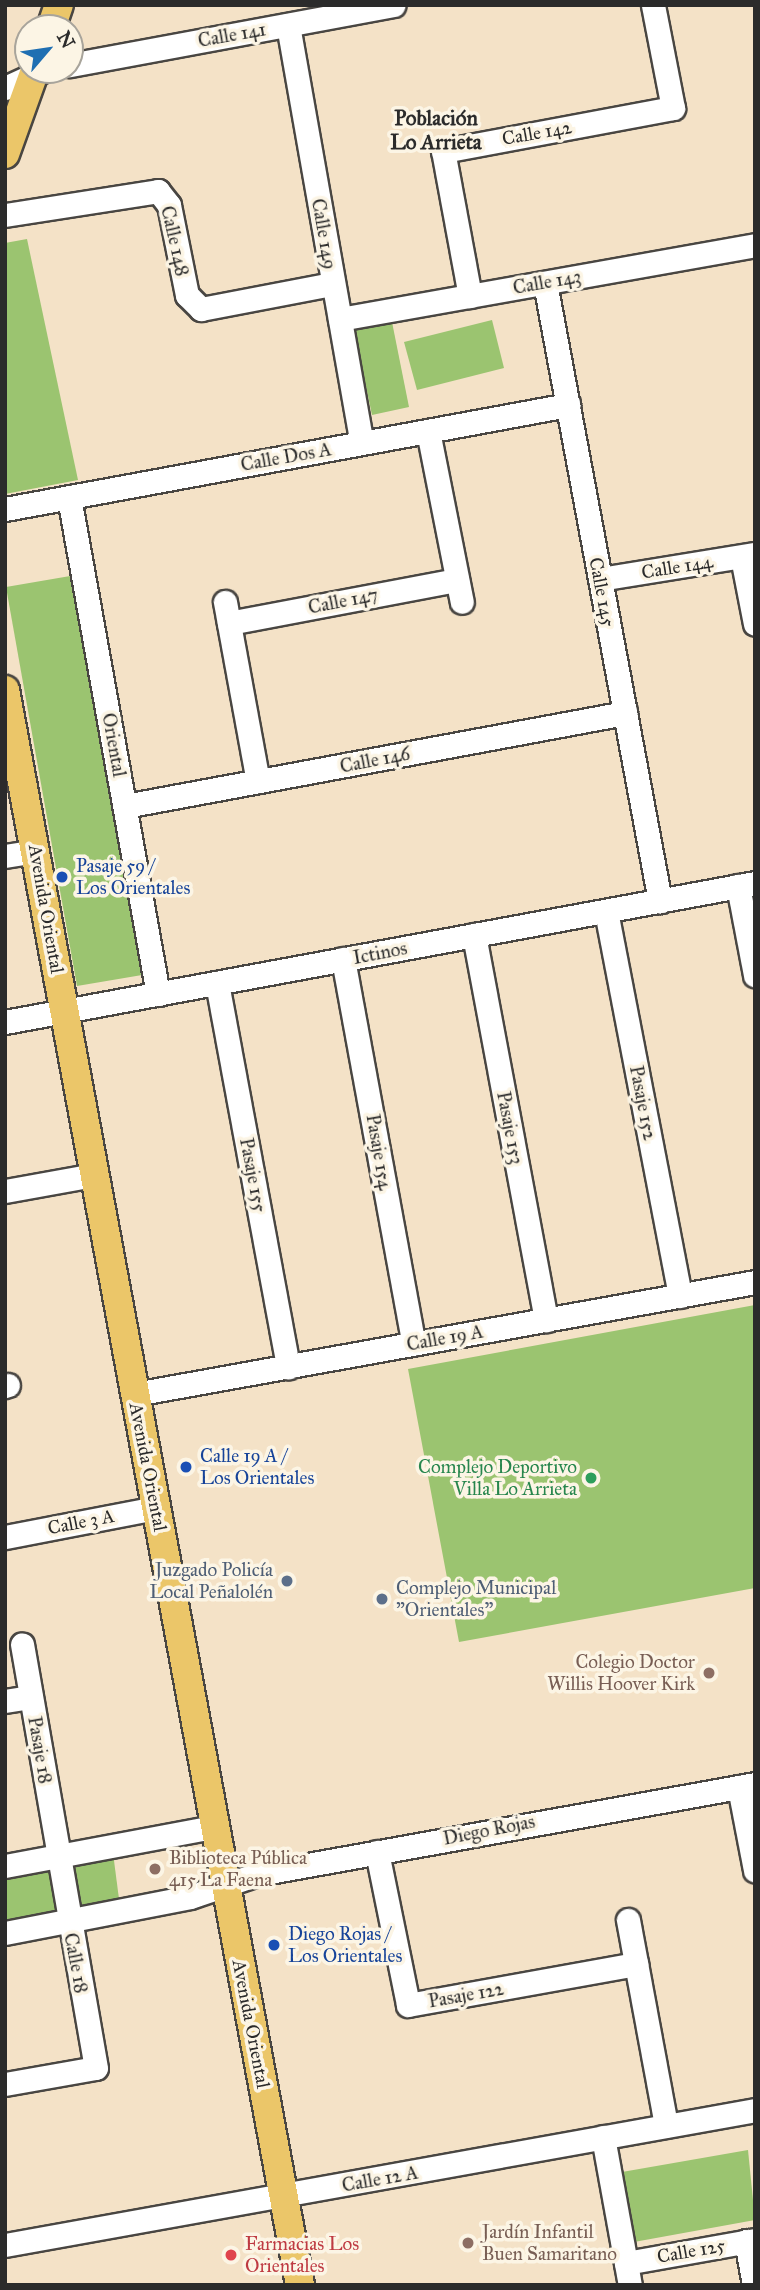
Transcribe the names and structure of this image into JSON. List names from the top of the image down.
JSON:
{
  "streets": {
    "main road": ["Avenida Oriental"],
    "street": [
      "Calle 141",
      "Calle 142",
      "Calle 149",
      "Calle 148",
      "Calle 143",
      "Calle Dos A",
      "Calle 144",
      "Calle 145",
      "Calle 147",
      "Oriental",
      "Calle 146",
      "Ictinos",
      "Pasaje 152",
      "Pasaje 153",
      "Pasaje 154",
      "Pasaje 155",
      "Calle 19 A",
      "Calle 3 A",
      "Pasaje 18",
      "Diego Rojas",
      "Calle 18",
      "Pasaje 122",
      "Calle 12 A",
      "Calle 125"
    ]
  },
  "crossings": [
    ["Calle 141", "Calle 149"],
    ["Calle 142", "Calle 143"],
    ["Calle 149", "Calle 148"],
    ["Calle 149", "Calle 143"],
    ["Calle 149", "Calle Dos A"],
    ["Calle 143", "Calle 145"],
    ["Calle Dos A", "Calle 145"],
    ["Calle Dos A", "Calle 147"],
    ["Calle Dos A", "Oriental"],
    ["Calle 144", "Calle 145"],
    ["Calle 145", "Calle 146"],
    ["Calle 145", "Ictinos"],
    ["Calle 147", "Calle 146"],
    ["Oriental", "Calle 146"],
    ["Oriental", "Ictinos"],
    ["Avenida Oriental", "Ictinos"],
    ["Avenida Oriental", "Calle 19 A"],
    ["Avenida Oriental", "Calle 3 A"],
    ["Avenida Oriental", "Diego Rojas"],
    ["Avenida Oriental", "Calle 12 A"],
    ["Ictinos", "Pasaje 152"],
    ["Ictinos", "Pasaje 153"],
    ["Ictinos", "Pasaje 154"],
    ["Ictinos", "Pasaje 155"],
    ["Pasaje 152", "Calle 19 A"],
    ["Pasaje 153", "Calle 19 A"],
    ["Pasaje 154", "Calle 19 A"],
    ["Pasaje 155", "Calle 19 A"],
    ["Pasaje 18", "Calle 18"],
    ["Diego Rojas", "Calle 18"],
    ["Diego Rojas", "Pasaje 122"]
  ],
  "districts": ["Población Lo Arrieta"],
  "places": [
    "Pasaje 59 / Los Orientales",
    "Calle 19 A / Los Orientales",
    "Complejo Deportivo Villa Lo Arrieta",
    "Juzgado Policía Local Peñalolén",
    "Complejo Municipal \"Orientales\"",
    "Colegio Doctor Willis Hoover Kirk",
    "Biblioteca Pública 415 La Faena",
    "Diego Rojas / Los Orientales",
    "Jardín Infantil Buen Samaritano",
    "Farmacias Los Orientales"
  ],
  "north": "top right"
}
